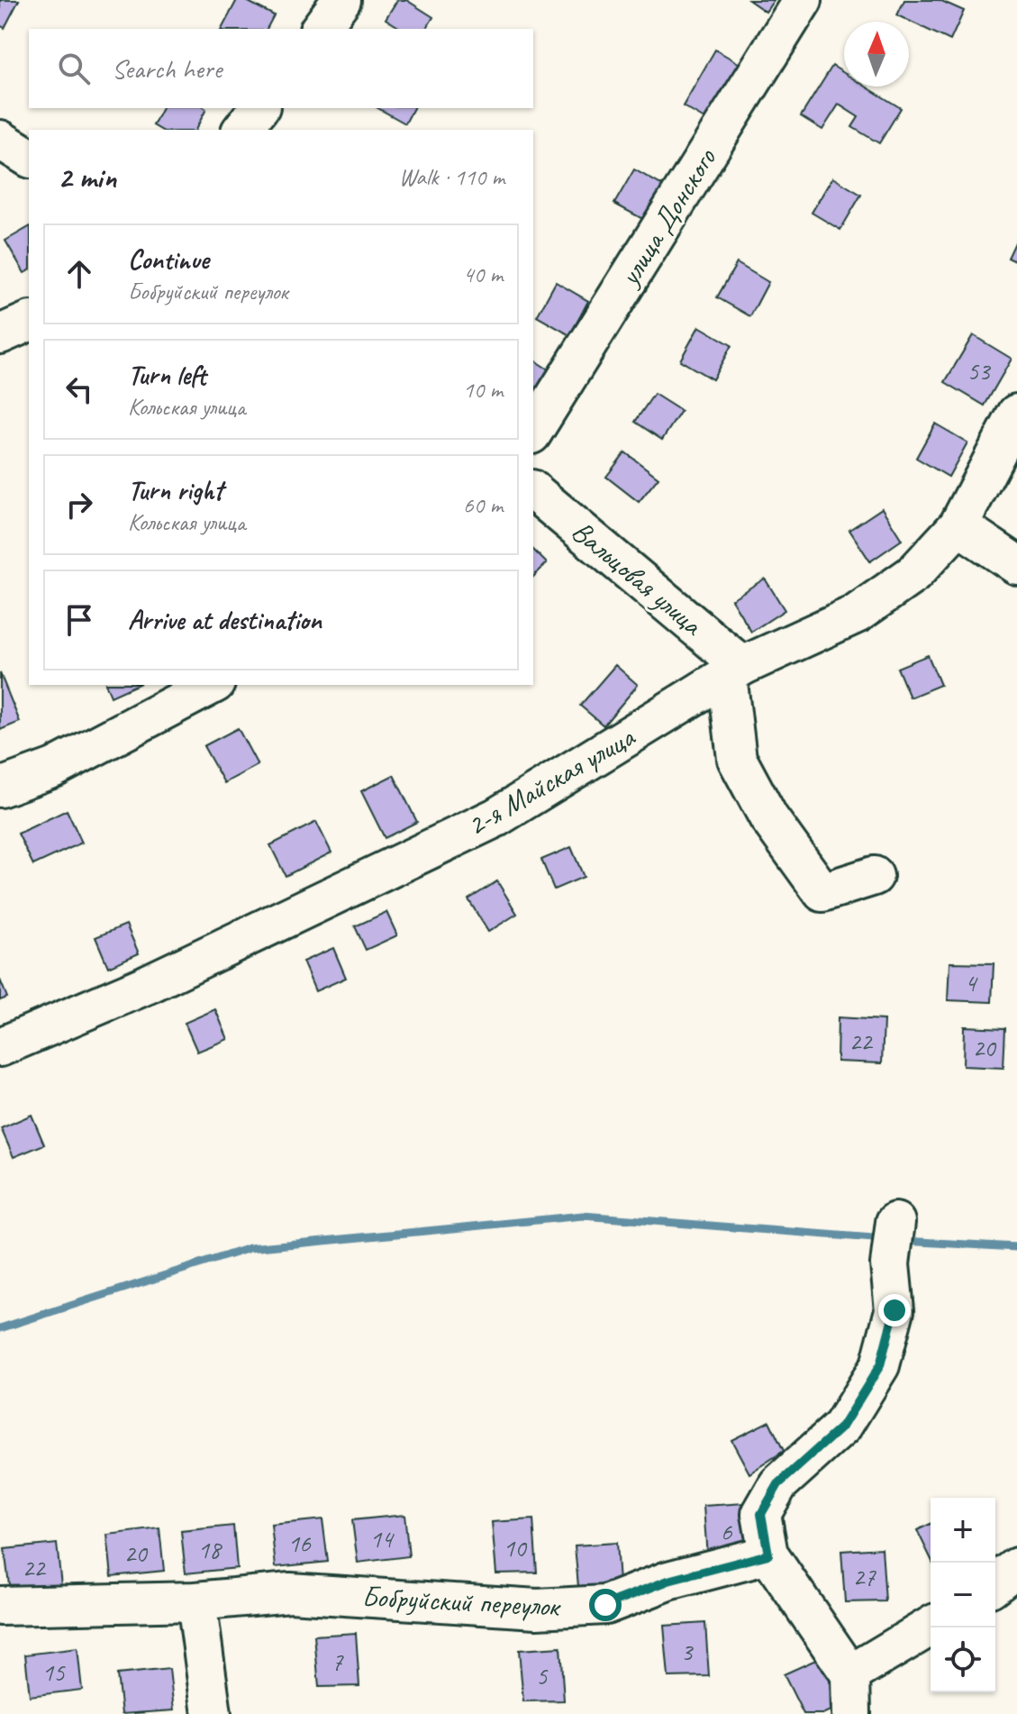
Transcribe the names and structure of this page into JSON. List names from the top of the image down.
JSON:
{
  "streets": {
    "street": [
      "улица Донского",
      "Вальцовая улица",
      "2-я Майская улица",
      "Бобруйский переулок"
    ]
  },
  "crossings": [
    ["Вальцовая улица", "2-я Майская улица"]
  ],
  "house_numbers": [
    "53",
    "4",
    "22",
    "20",
    "6",
    "14",
    "16",
    "10",
    "18",
    "20",
    "22",
    "27",
    "3",
    "7",
    "15",
    "5"
  ],
  "north": "top",
  "page": {
    "search": "Search here",
    "heading": ["2 min", "Walk · 110 m"],
    "list": [
      ["Continue", "Бобруйский переулок", "40 m"],
      ["Turn left", "Кольская улица", "10 m"],
      ["Turn right", "Кольская улица", "60 m"],
      "Arrive at destination"
    ],
    "map_buttons": ["+", "−"]
  }
}
